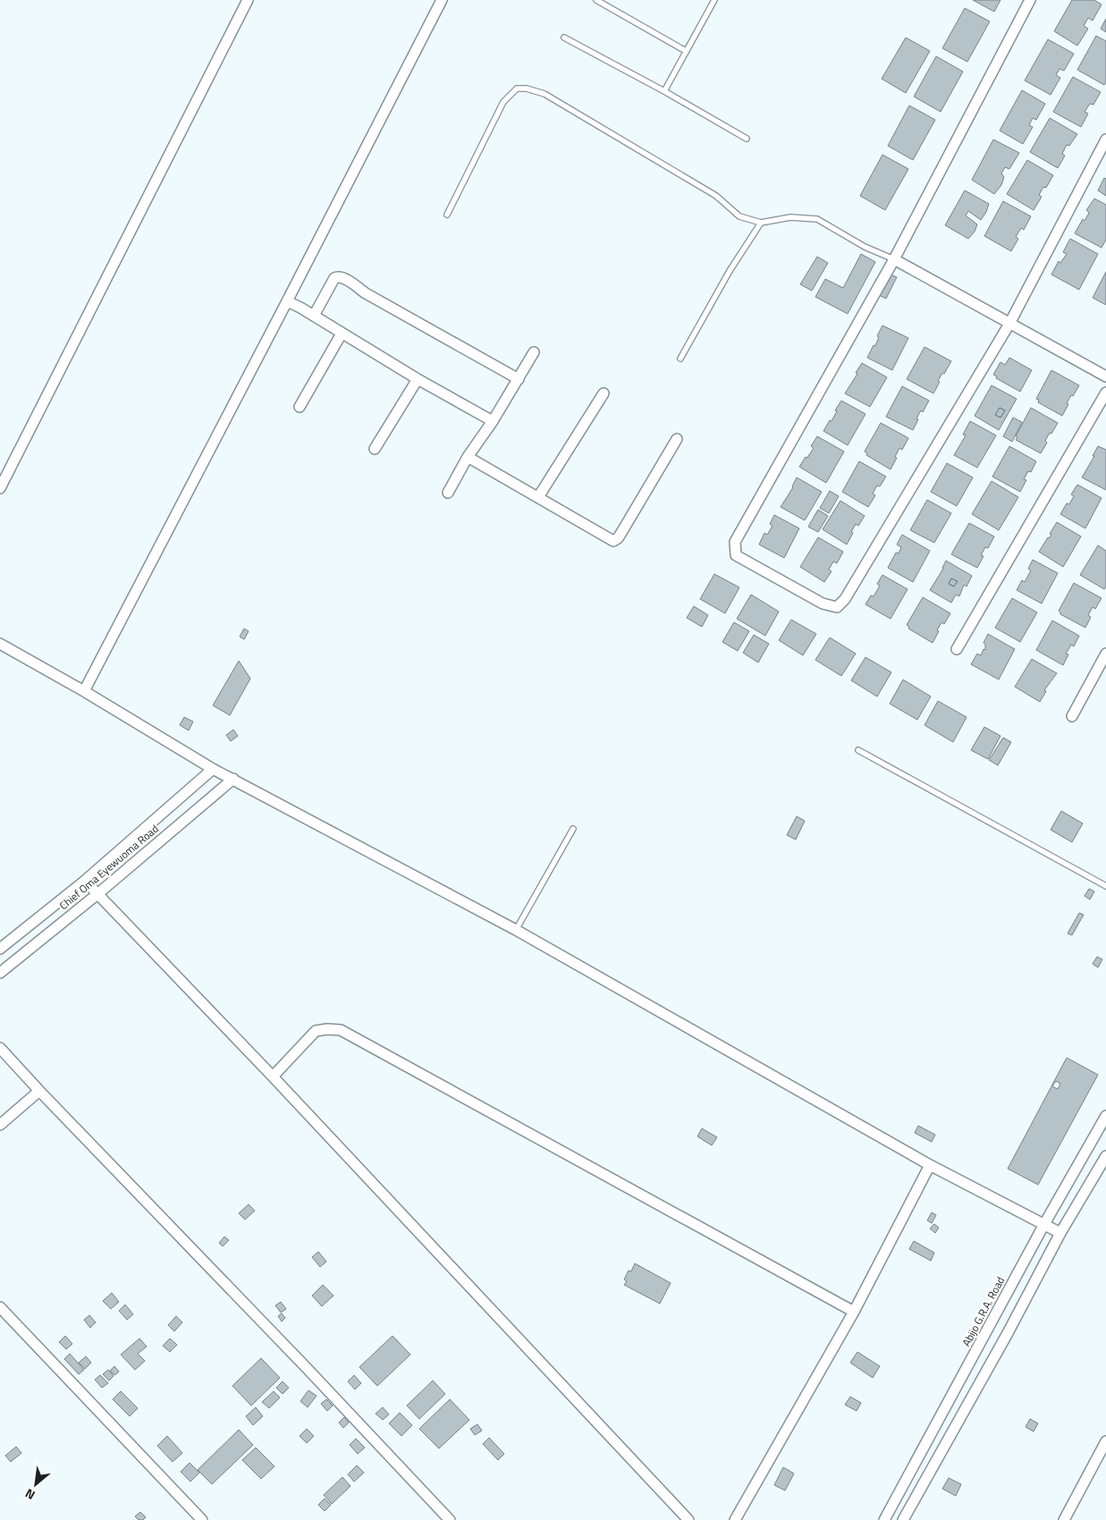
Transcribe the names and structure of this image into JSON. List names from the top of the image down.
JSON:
{
  "streets": {
    "street": ["Chief Oma Eyewuoma Road", "Abijo G.R.A. Road"]
  },
  "north": "bottom left"
}
